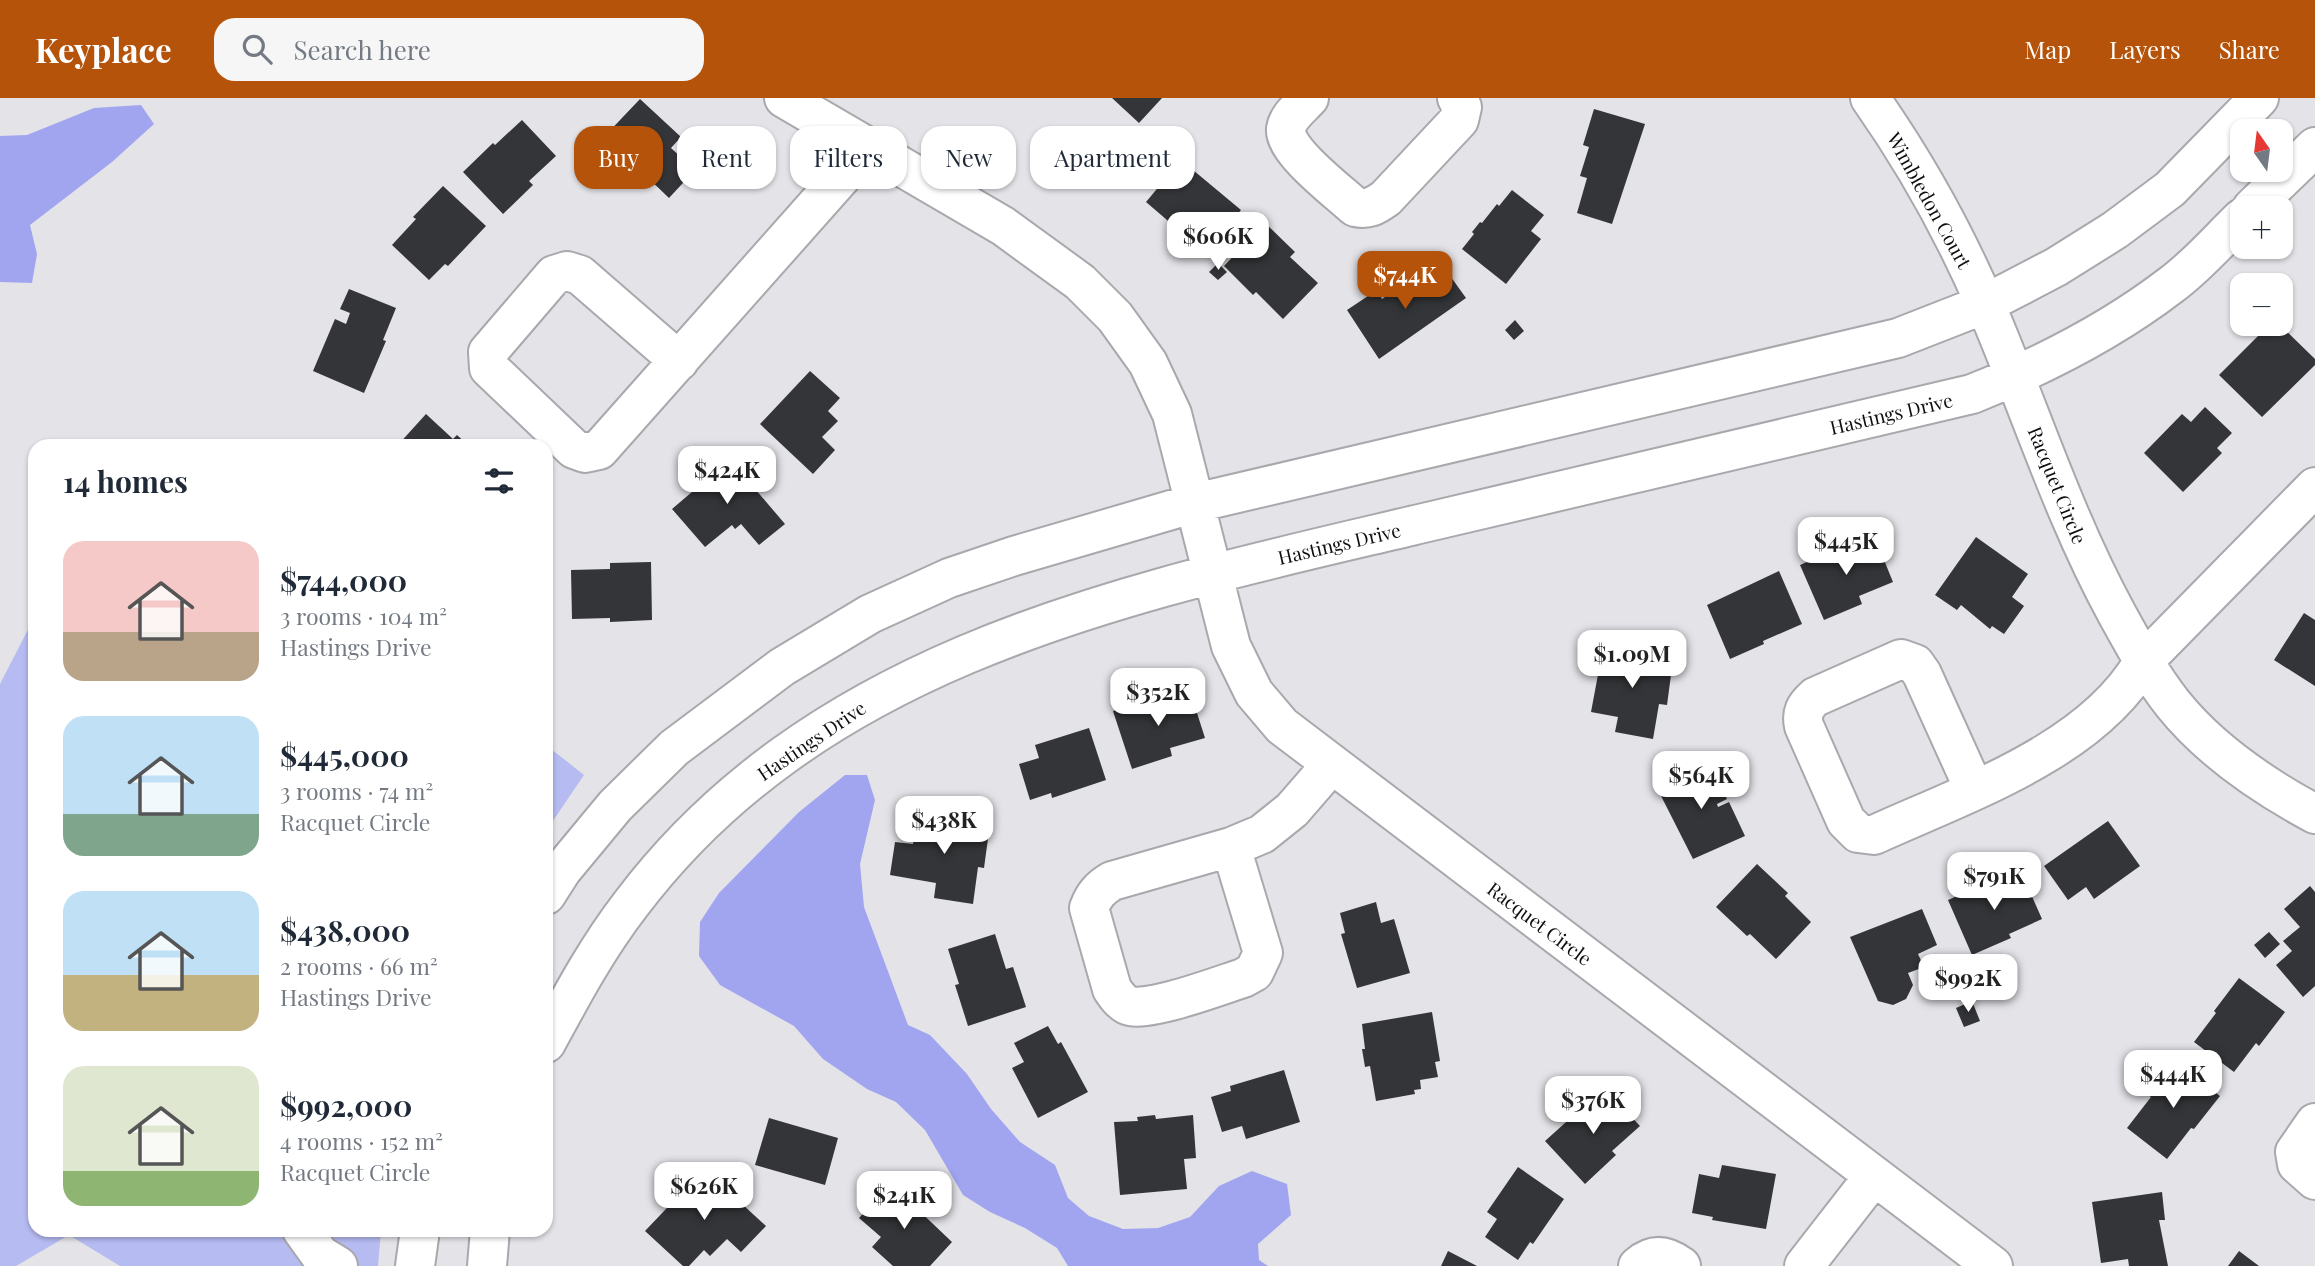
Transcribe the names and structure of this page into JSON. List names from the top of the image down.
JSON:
{
  "streets": {
    "street": ["Wimbledon Court", "Hastings Drive", "Racquet Circle"]
  },
  "crossings": [
    ["Wimbledon Court", "Racquet Circle"],
    ["Hastings Drive", "Racquet Circle"]
  ],
  "north": "top",
  "page": {
    "header": "Keyplace",
    "search": "Search here",
    "nav": ["Map", "Layers", "Share"],
    "map_buttons": ["+", "−"],
    "chip": [
      "Buy",
      "Rent",
      "Filters",
      "New",
      "Apartment"
    ],
    "price": [
      "$606K",
      "$744K",
      "$424K",
      "$445K",
      "$1.09M",
      "$352K",
      "$564K",
      "$438K",
      "$791K",
      "$992K",
      "$444K",
      "$376K",
      "$626K",
      "$241K"
    ],
    "heading": "14 homes",
    "list": [
      {
        "name": "$744,000",
        "note": "3 rooms · 104 m² · Hastings Drive"
      },
      {
        "name": "$445,000",
        "note": "3 rooms · 74 m² · Racquet Circle"
      },
      {
        "name": "$438,000",
        "note": "2 rooms · 66 m² · Hastings Drive"
      },
      {
        "name": "$992,000",
        "note": "4 rooms · 152 m² · Racquet Circle"
      }
    ]
  }
}
